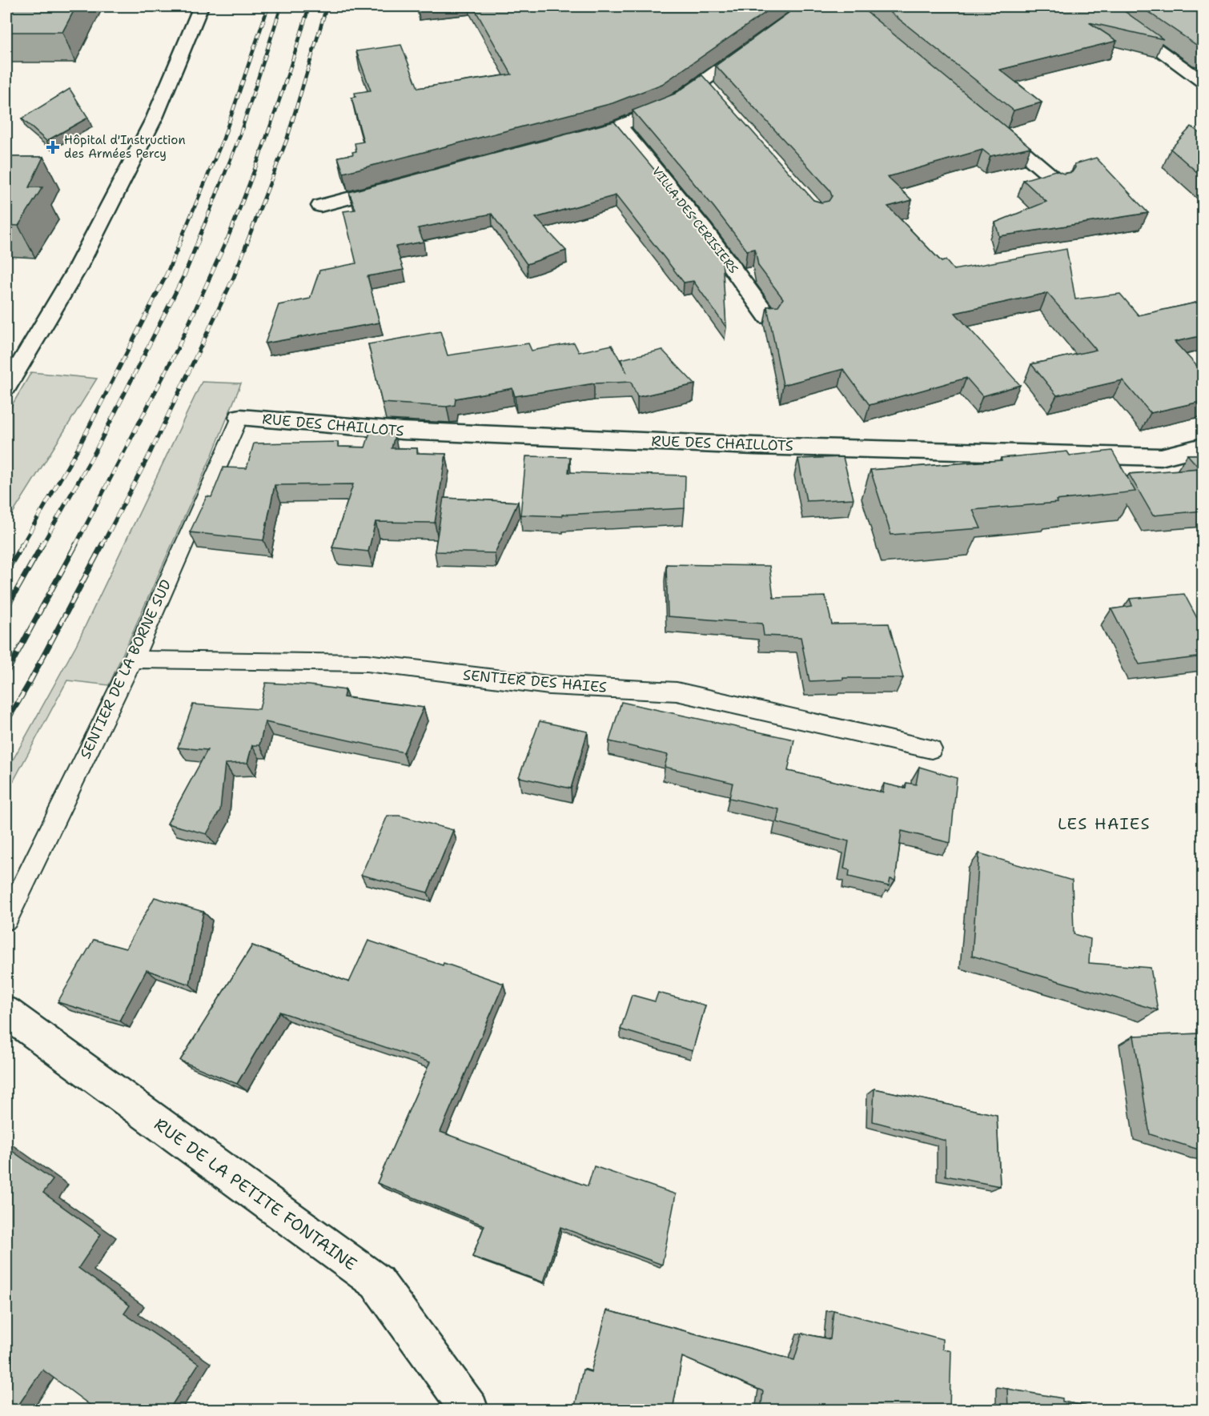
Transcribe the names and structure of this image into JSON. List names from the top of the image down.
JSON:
{
  "streets": {
    "street": ["VILLA DES CERISIERS", "RUE DES CHAILLOTS", "RUE DE LA PETITE FONTAINE"],
    "lane": ["SENTIER DE LA BORNE SUD", "SENTIER DES HAIES"]
  },
  "crossings": [
    ["RUE DES CHAILLOTS", "SENTIER DE LA BORNE SUD"],
    ["SENTIER DE LA BORNE SUD", "SENTIER DES HAIES"]
  ],
  "districts": ["LES HAIES"],
  "places": {
    "health": ["Hôpital d'Instruction des Armées Percy"]
  }
}
